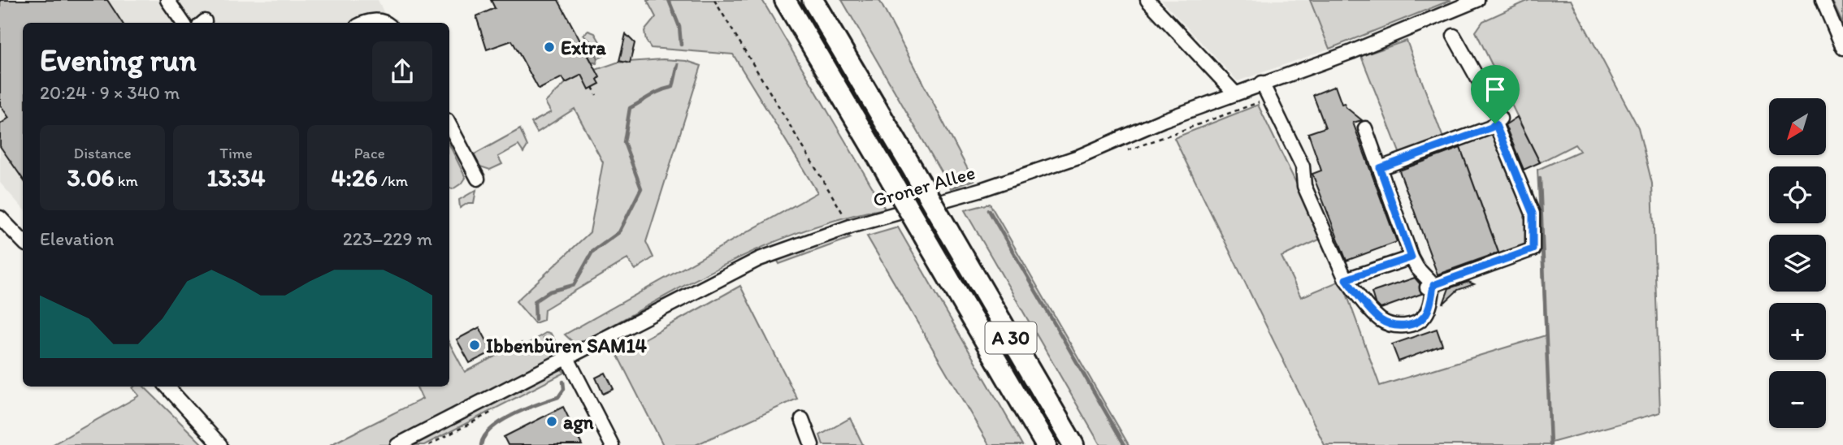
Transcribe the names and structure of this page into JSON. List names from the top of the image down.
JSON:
{
  "streets": {
    "highway": ["A 30"],
    "street": ["Groner Allee"]
  },
  "places": ["Extra", "Ibbenbüren SAM14", "agn"],
  "north": "bottom left",
  "page": {
    "heading": ["Evening run", "20:24 · 9 × 340 m"],
    "map_buttons": ["+", "−"],
    "stats": [
      ["Distance", "3.06 km"],
      ["Time", "13:34"],
      ["Pace", "4:26 /km"]
    ],
    "chart": ["Elevation", "223–229 m"]
  }
}
